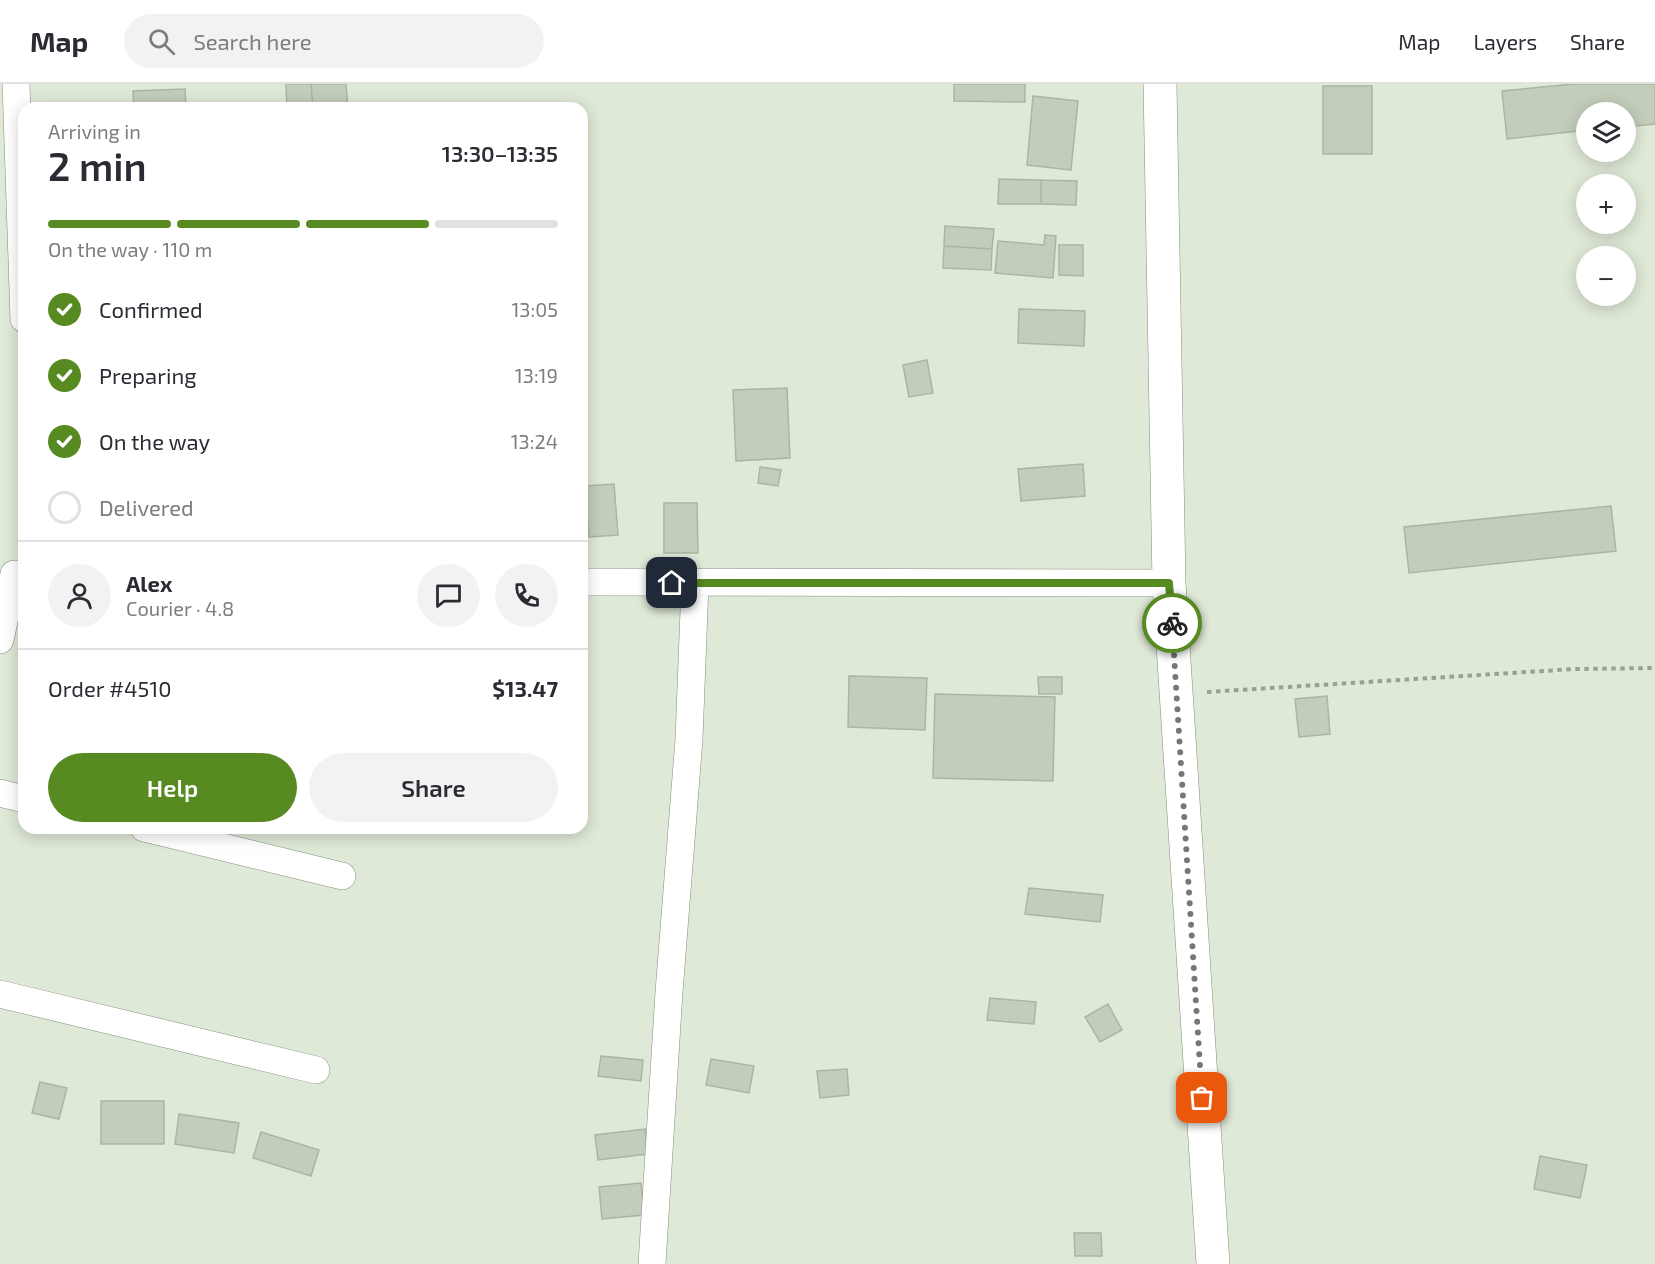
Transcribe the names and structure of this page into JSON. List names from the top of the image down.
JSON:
{
  "page": {
    "header": "Map",
    "search": "Search here",
    "nav": ["Map", "Layers", "Share"],
    "map_buttons": ["+", "−"],
    "heading": ["2 min", "Arriving in", "13:30–13:35"],
    "panel": [
      "Alex",
      "Courier · 4.8",
      "Order #4510",
      "$13.47"
    ],
    "bar": "On the way · 110 m",
    "list": [
      ["Confirmed", "13:05"],
      ["Preparing", "13:19"],
      ["On the way", "13:24"],
      "Delivered"
    ],
    "buttons": ["Help", "Share"]
  }
}
